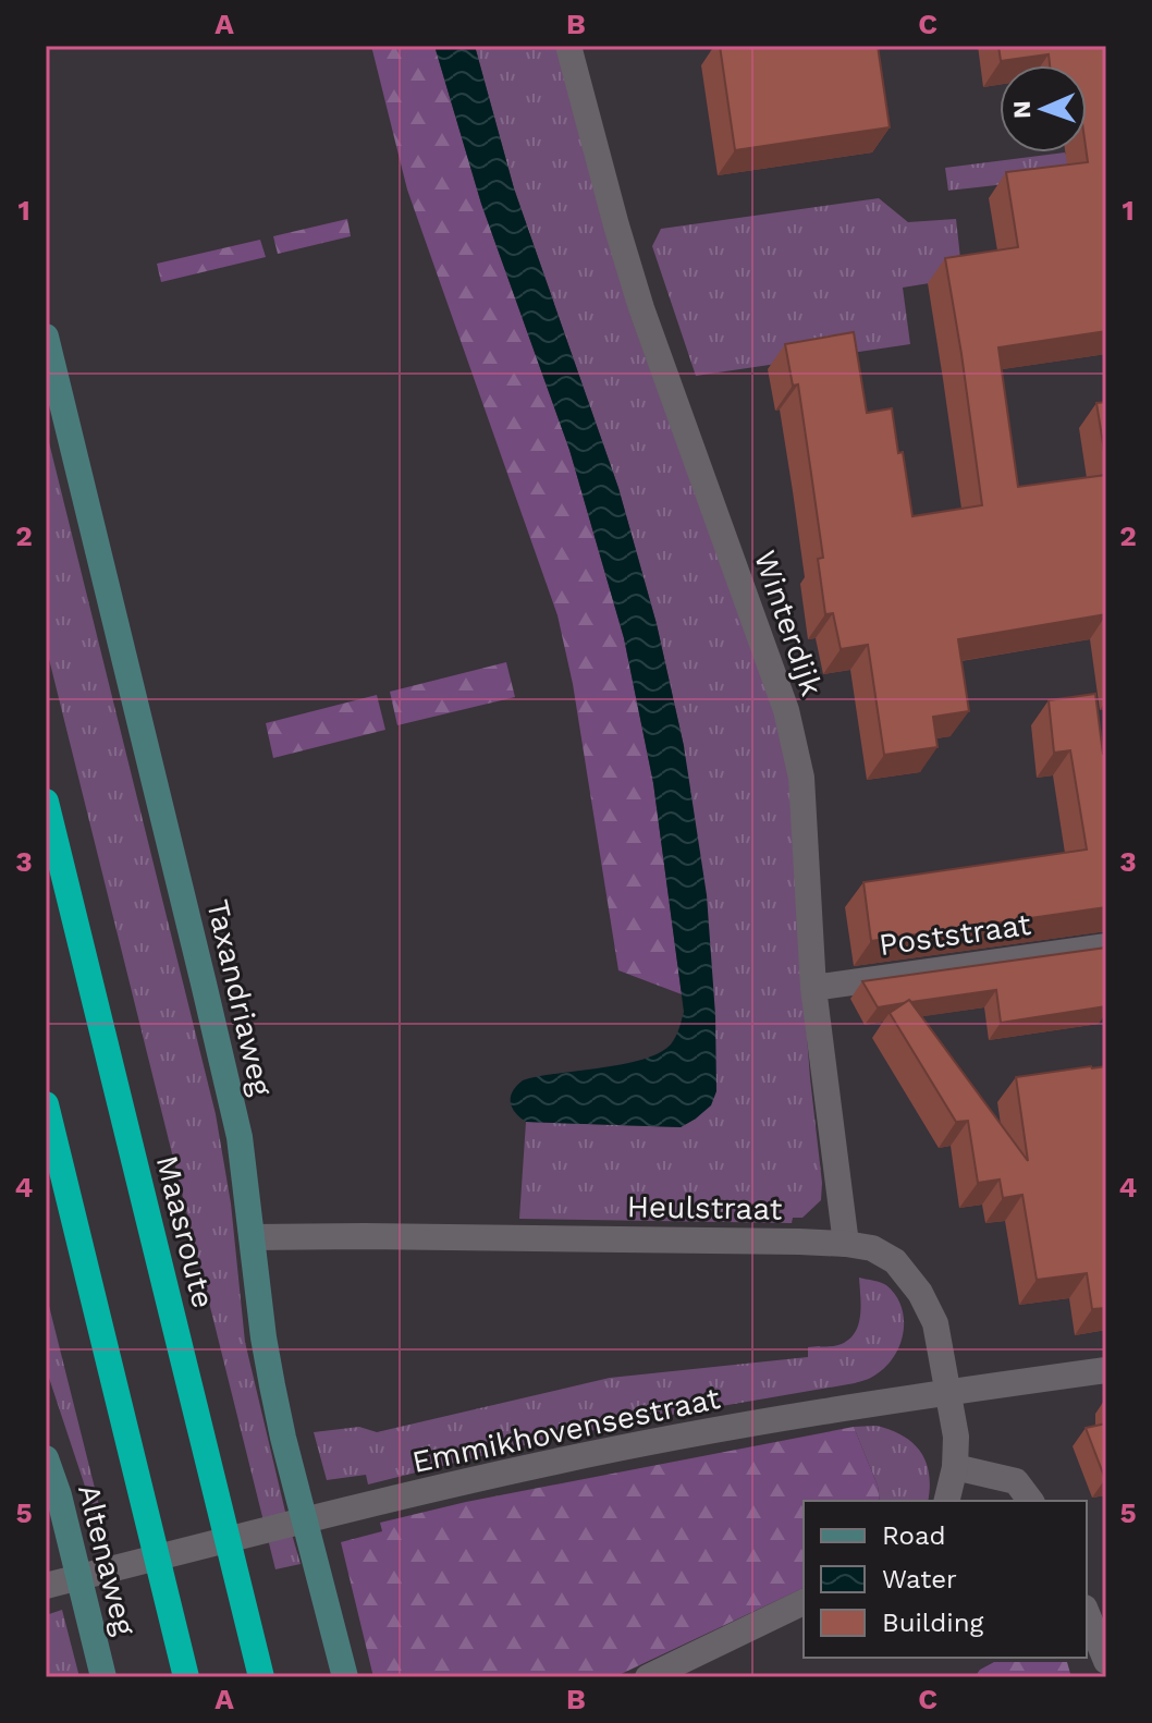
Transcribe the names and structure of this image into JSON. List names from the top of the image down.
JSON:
{
  "streets": {
    "highway": ["Maasroute"],
    "main road": ["Taxandriaweg", "Altenaweg"],
    "street": [
      "Winterdijk",
      "Poststraat",
      "Heulstraat",
      "Emmikhovensestraat"
    ]
  },
  "crossings": [
    ["Winterdijk", "Poststraat"],
    ["Winterdijk", "Heulstraat"],
    ["Taxandriaweg", "Heulstraat"],
    ["Heulstraat", "Emmikhovensestraat"]
  ],
  "legend": ["Road", "Water", "Building"],
  "north": "left",
  "grid": {
    "columns": ["A", "B", "C"],
    "rows": [
      "1",
      "2",
      "3",
      "4",
      "5"
    ]
  }
}
